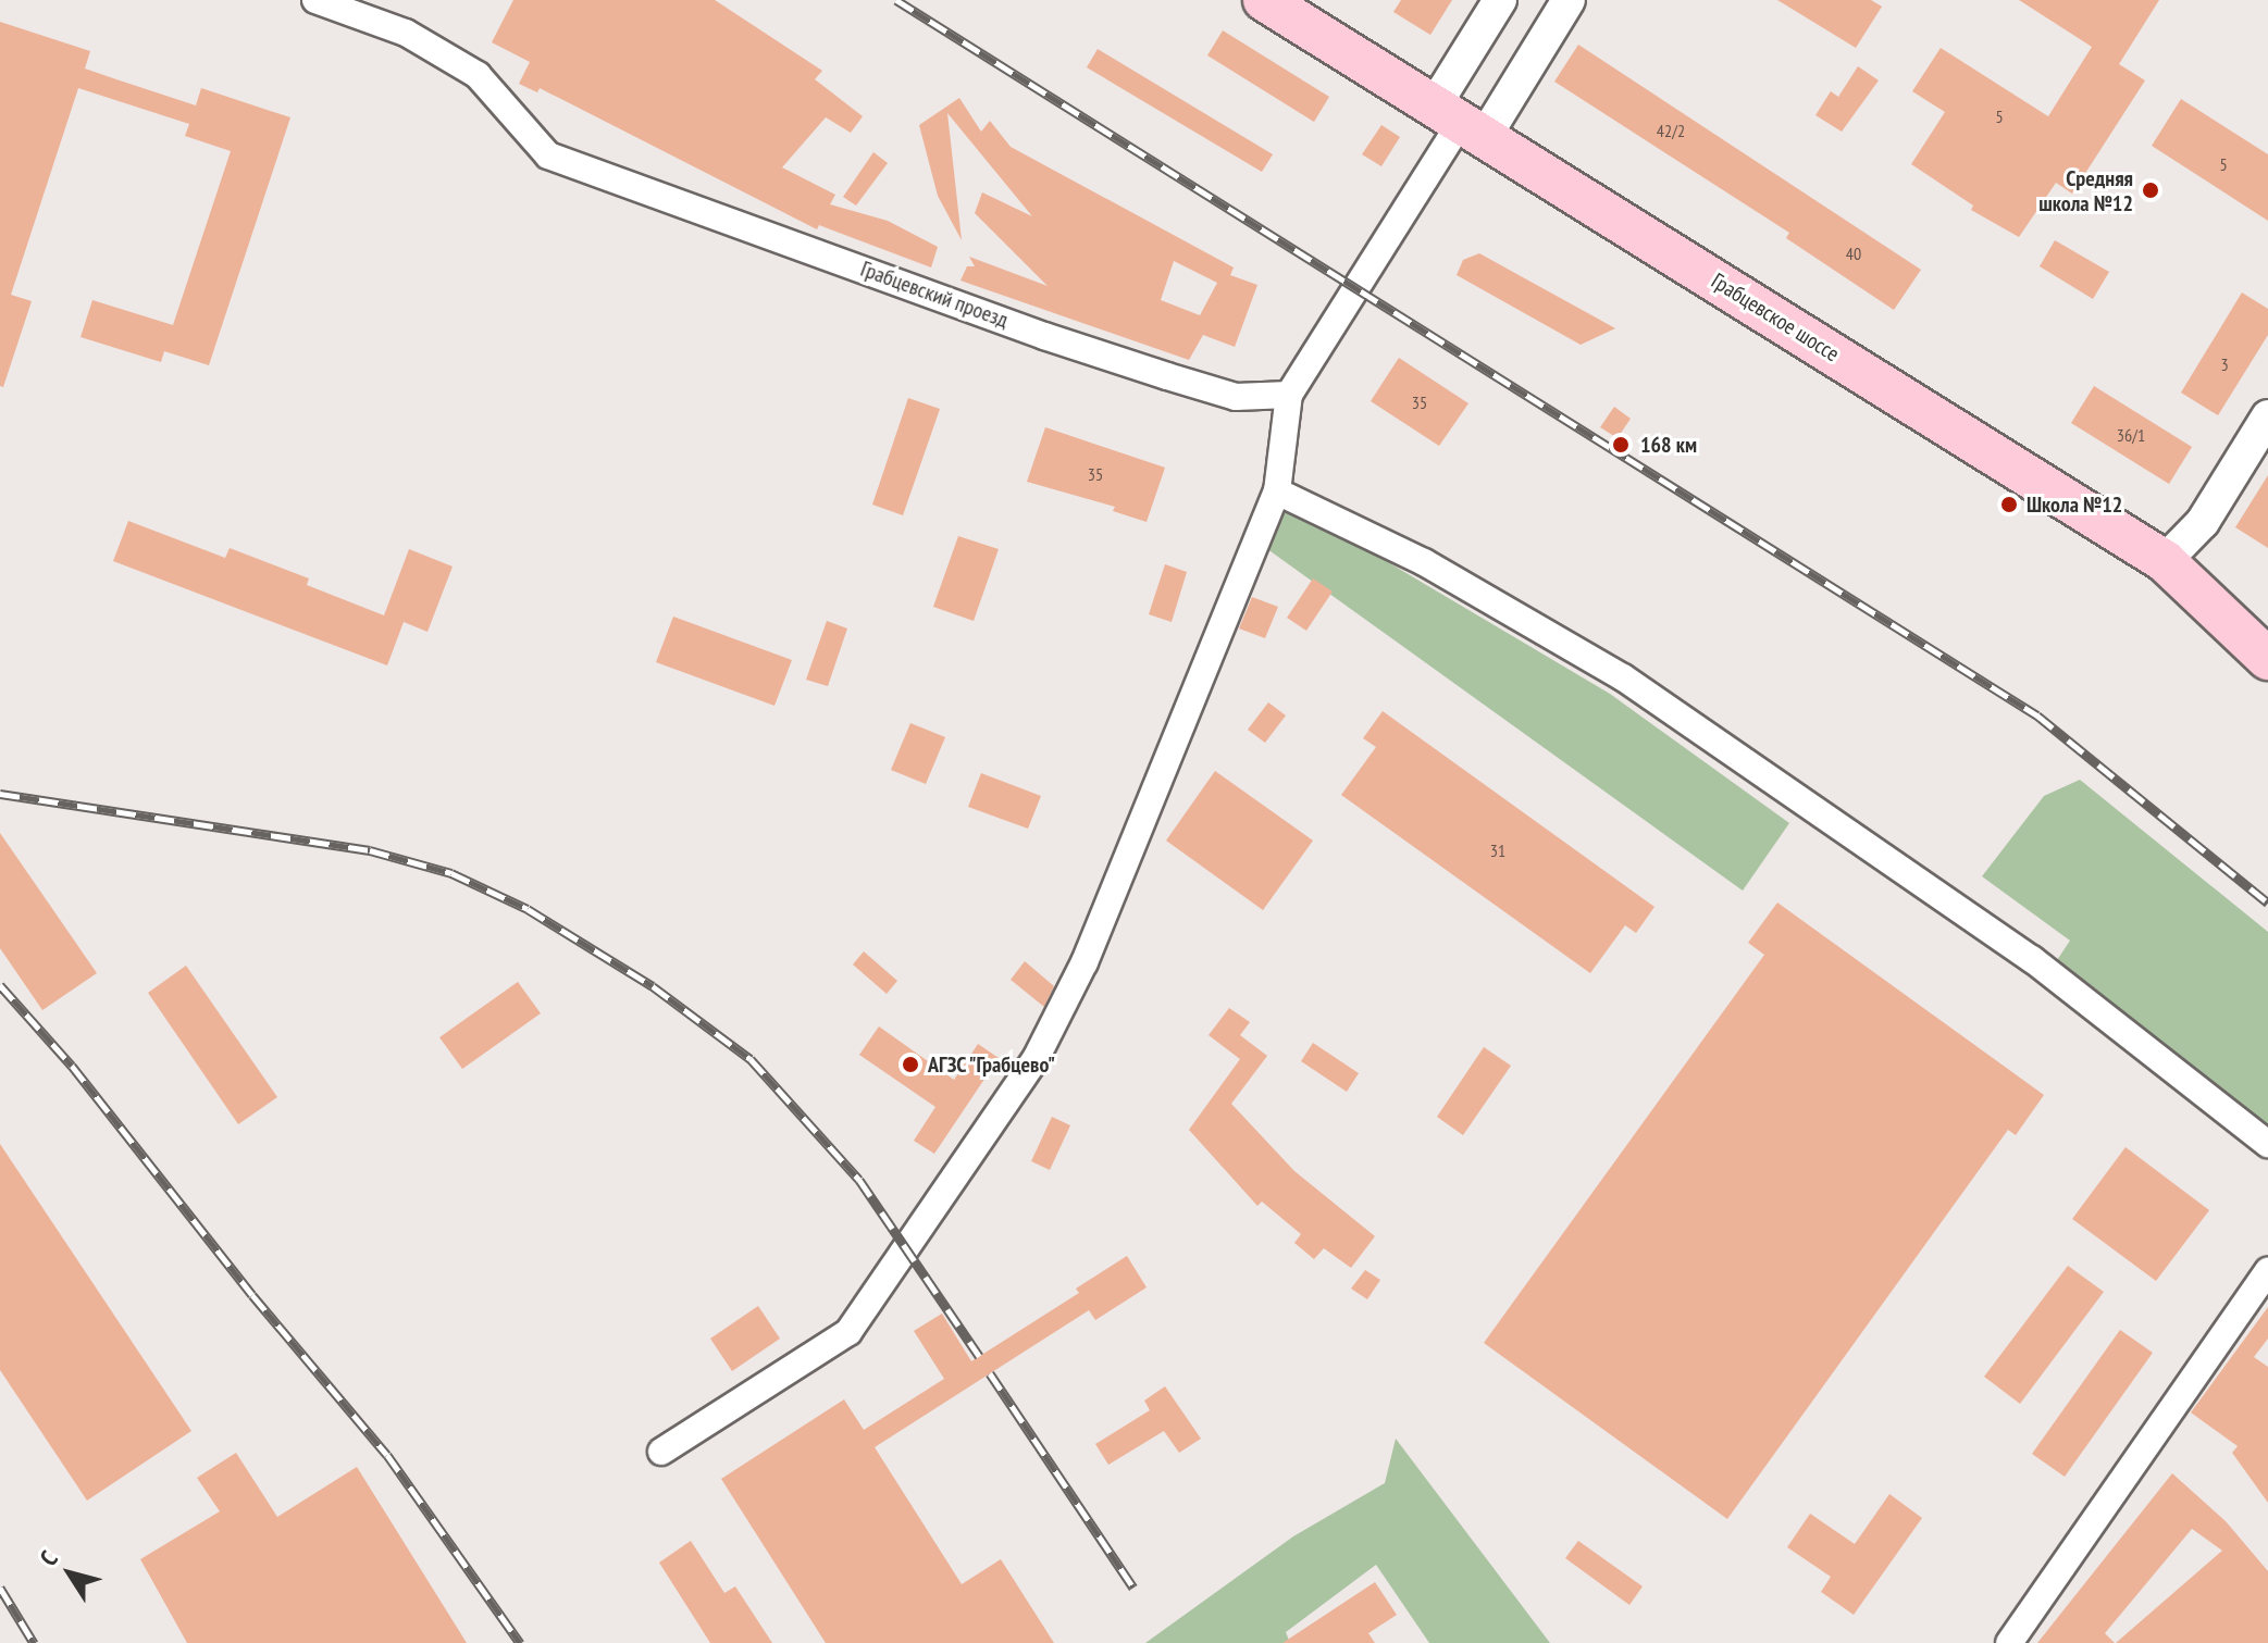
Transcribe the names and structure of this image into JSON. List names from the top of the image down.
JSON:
{
  "streets": {
    "main road": ["Грабцевское шоссе"],
    "street": ["Грабцевский проезд"]
  },
  "places": [
    "Средняя школа №12",
    "168 км",
    "Школа №12",
    "АГЗС \"Грабцево\""
  ],
  "house_numbers": [
    "5",
    "42/2",
    "5",
    "40",
    "3",
    "35",
    "36/1",
    "35",
    "31"
  ],
  "north": "top left"
}
